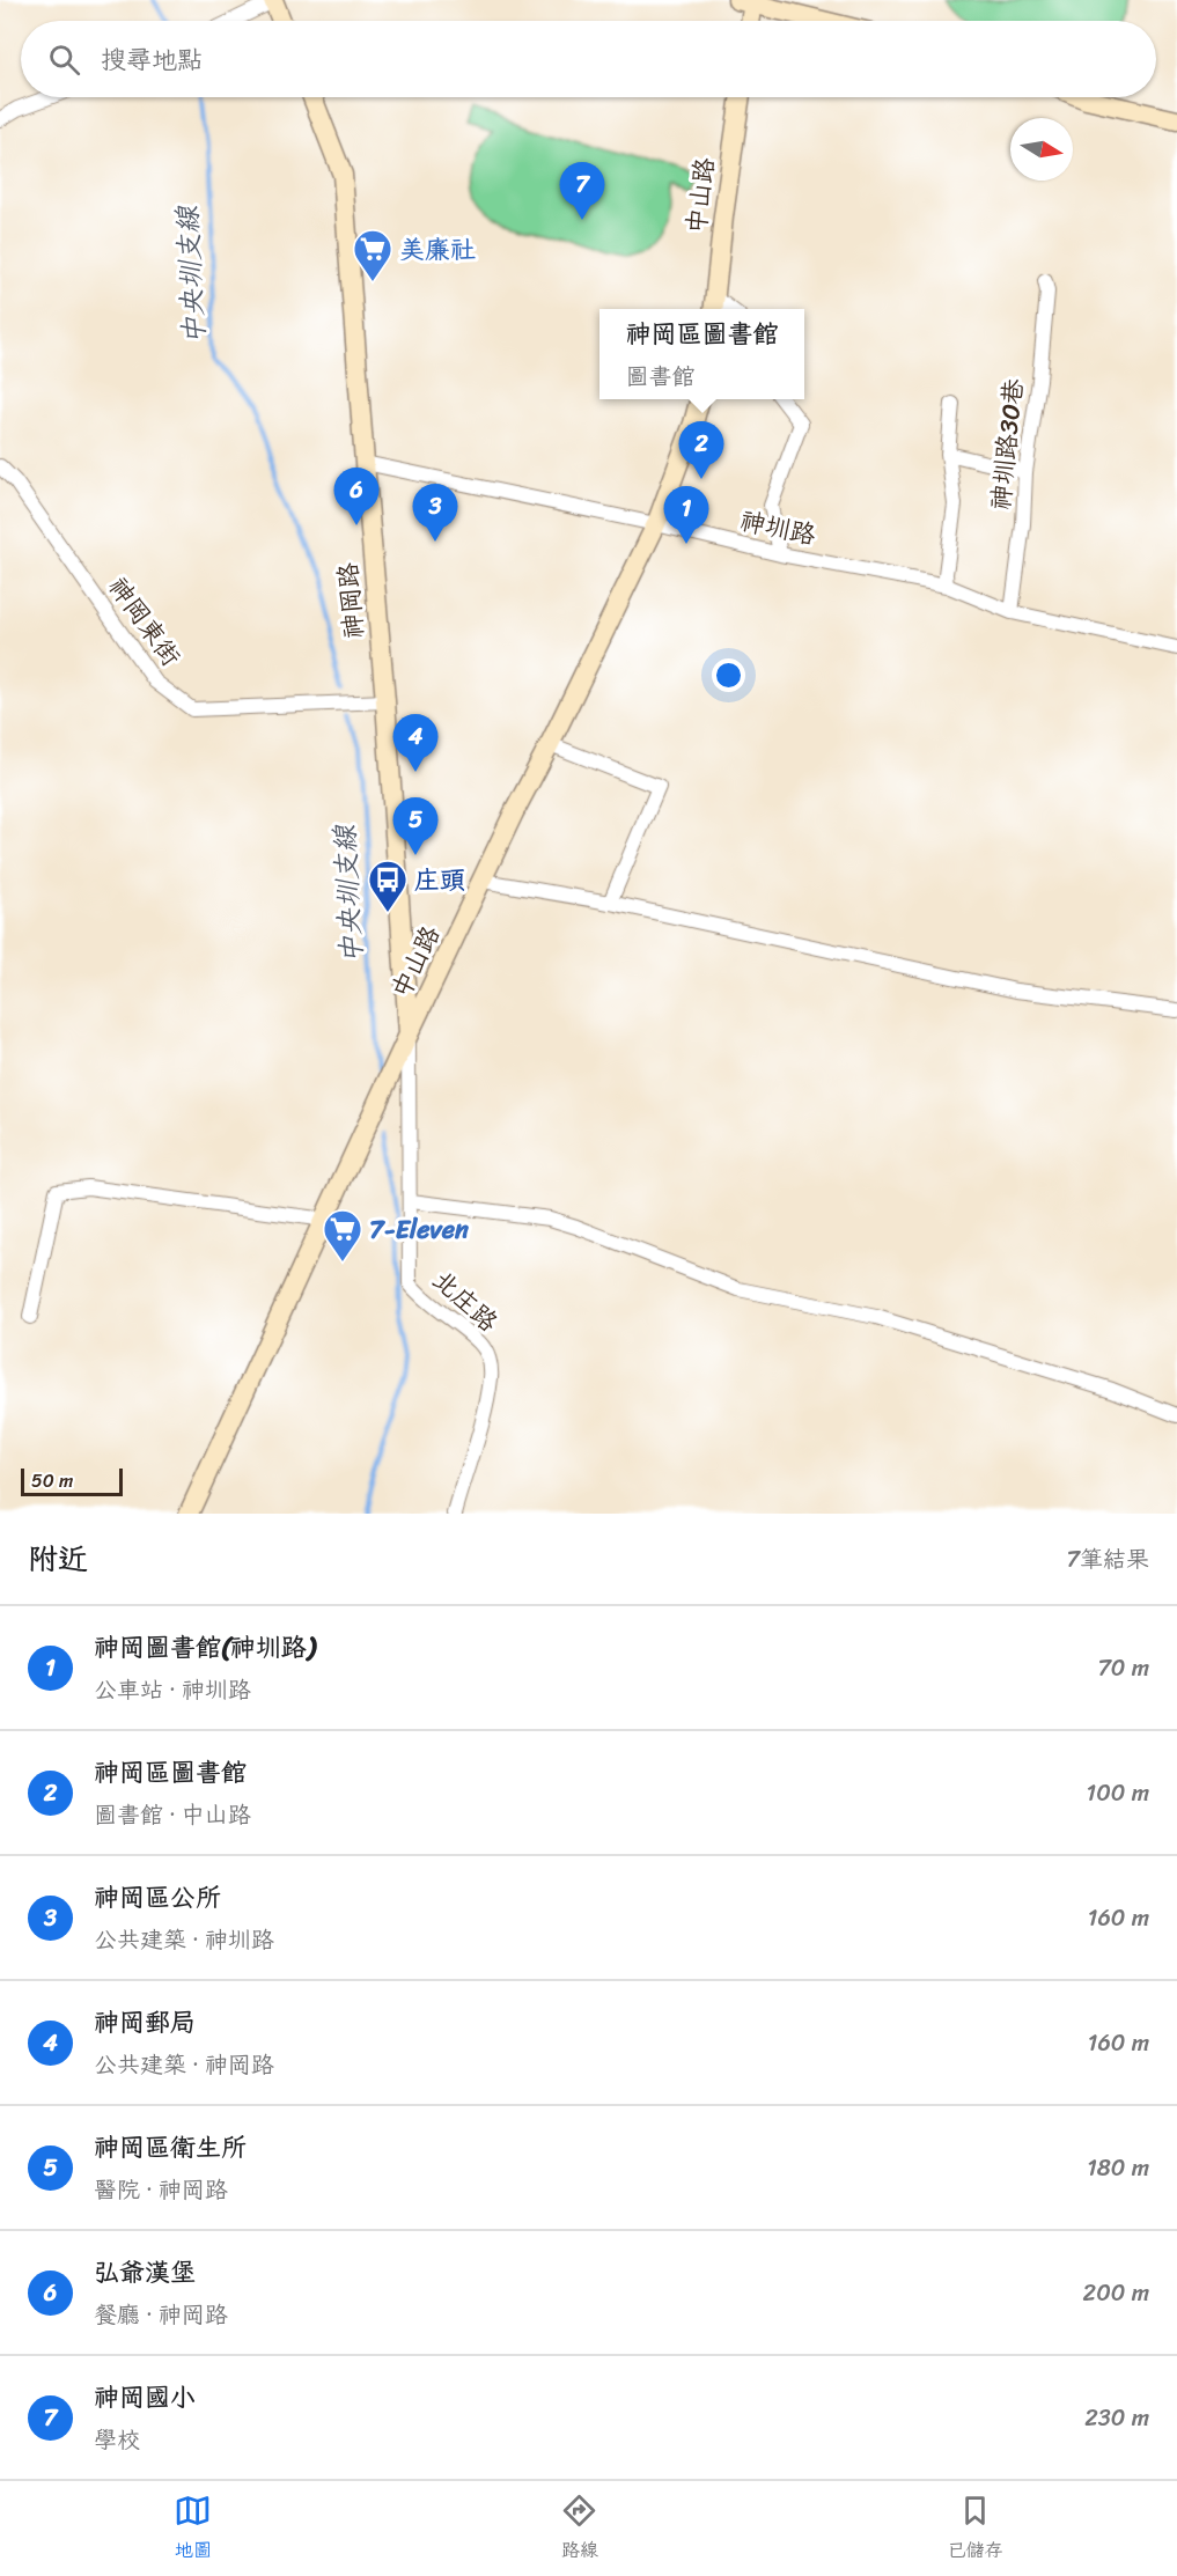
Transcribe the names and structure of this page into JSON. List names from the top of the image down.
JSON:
{
  "streets": {
    "street": [
      "中山路",
      "神圳路30巷",
      "神圳路",
      "神岡路",
      "神岡東街",
      "北庄路"
    ]
  },
  "crossings": [
    ["中山路", "神圳路"],
    ["中山路", "神岡路"],
    ["中山路", "北庄路"],
    ["神圳路30巷", "神圳路"],
    ["神圳路", "神岡路"],
    ["神岡路", "神岡東街"],
    ["神岡路", "北庄路"]
  ],
  "water": ["中央圳支線"],
  "places": {
    "supermarket": ["美廉社", "7-Eleven"],
    "bus stop": ["庄頭"]
  },
  "scale_bar": "50 m",
  "north": "right",
  "page": {
    "search": "搜尋地點",
    "pins": [
      "7",
      "2",
      "6",
      "3",
      "1",
      "4",
      "5"
    ],
    "popup": ["神岡區圖書館", "圖書館"],
    "scale": "50 m",
    "heading": ["附近", "7筆結果"],
    "list": [
      {
        "mark": "1",
        "name": "神岡圖書館(神圳路)",
        "note": "公車站 · 神圳路",
        "value": "70 m"
      },
      {
        "mark": "2",
        "name": "神岡區圖書館",
        "note": "圖書館 · 中山路",
        "value": "100 m"
      },
      {
        "mark": "3",
        "name": "神岡區公所",
        "note": "公共建築 · 神圳路",
        "value": "160 m"
      },
      {
        "mark": "4",
        "name": "神岡郵局",
        "note": "公共建築 · 神岡路",
        "value": "160 m"
      },
      {
        "mark": "5",
        "name": "神岡區衛生所",
        "note": "醫院 · 神岡路",
        "value": "180 m"
      },
      {
        "mark": "6",
        "name": "弘爺漢堡",
        "note": "餐廳 · 神岡路",
        "value": "200 m"
      },
      {
        "mark": "7",
        "name": "神岡國小",
        "note": "學校",
        "value": "230 m"
      }
    ],
    "nav": ["地圖", "路線", "已儲存"]
  }
}
